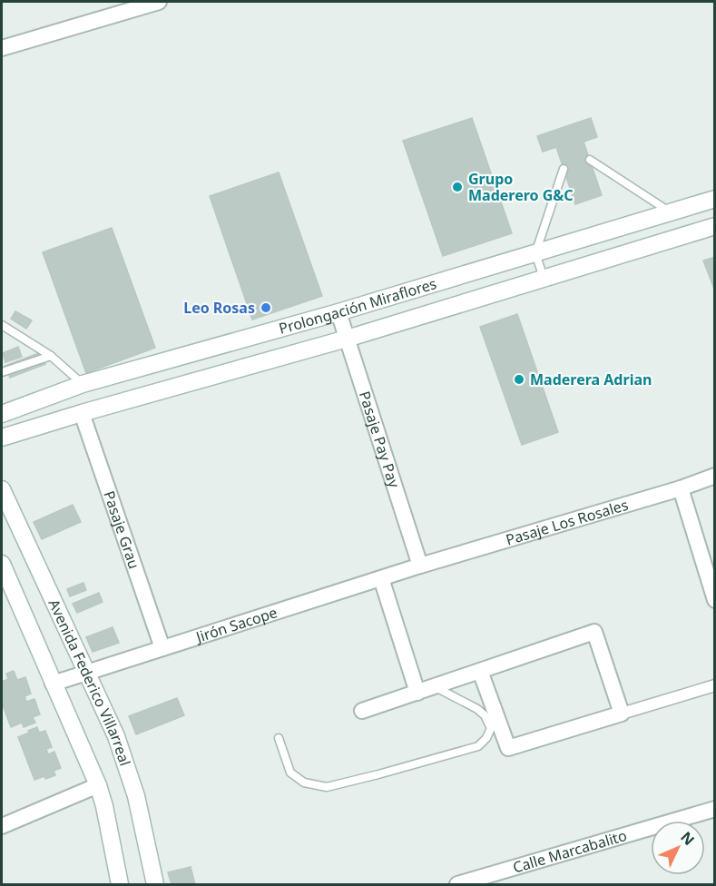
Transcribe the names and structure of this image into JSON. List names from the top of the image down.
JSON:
{
  "streets": {
    "main road": ["Prolongación Miraflores", "Avenida Federico Villarreal"],
    "street": [
      "Pasaje Pay Pay",
      "Pasaje Los Rosales",
      "Pasaje Grau",
      "Jirón Sacope",
      "Calle Marcabalito"
    ]
  },
  "crossings": [
    ["Prolongación Miraflores", "Pasaje Pay Pay"],
    ["Prolongación Miraflores", "Pasaje Grau"],
    ["Pasaje Pay Pay", "Pasaje Los Rosales"],
    ["Pasaje Pay Pay", "Jirón Sacope"],
    ["Pasaje Los Rosales", "Jirón Sacope"],
    ["Pasaje Grau", "Jirón Sacope"],
    ["Jirón Sacope", "Avenida Federico Villarreal"]
  ],
  "places": ["Grupo Maderero G&C", "Leo Rosas", "Maderera Adrian"],
  "north": "top right"
}
